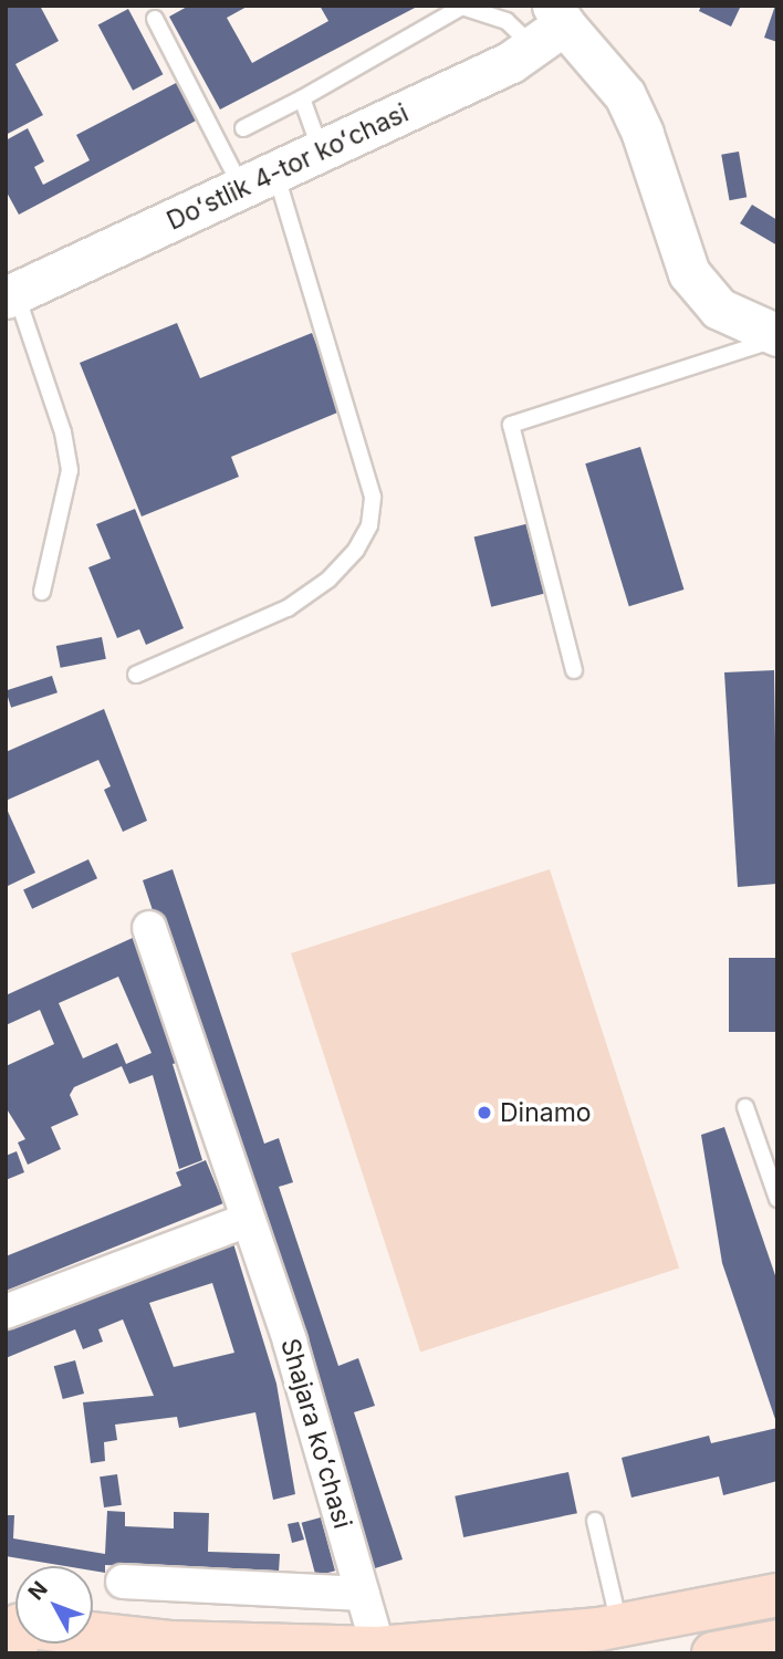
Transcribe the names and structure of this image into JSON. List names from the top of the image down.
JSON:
{
  "streets": {
    "street": ["Doʻstlik 4-tor koʻchasi", "Shajara koʻchasi"]
  },
  "places": ["Dinamo"],
  "north": "top left"
}
